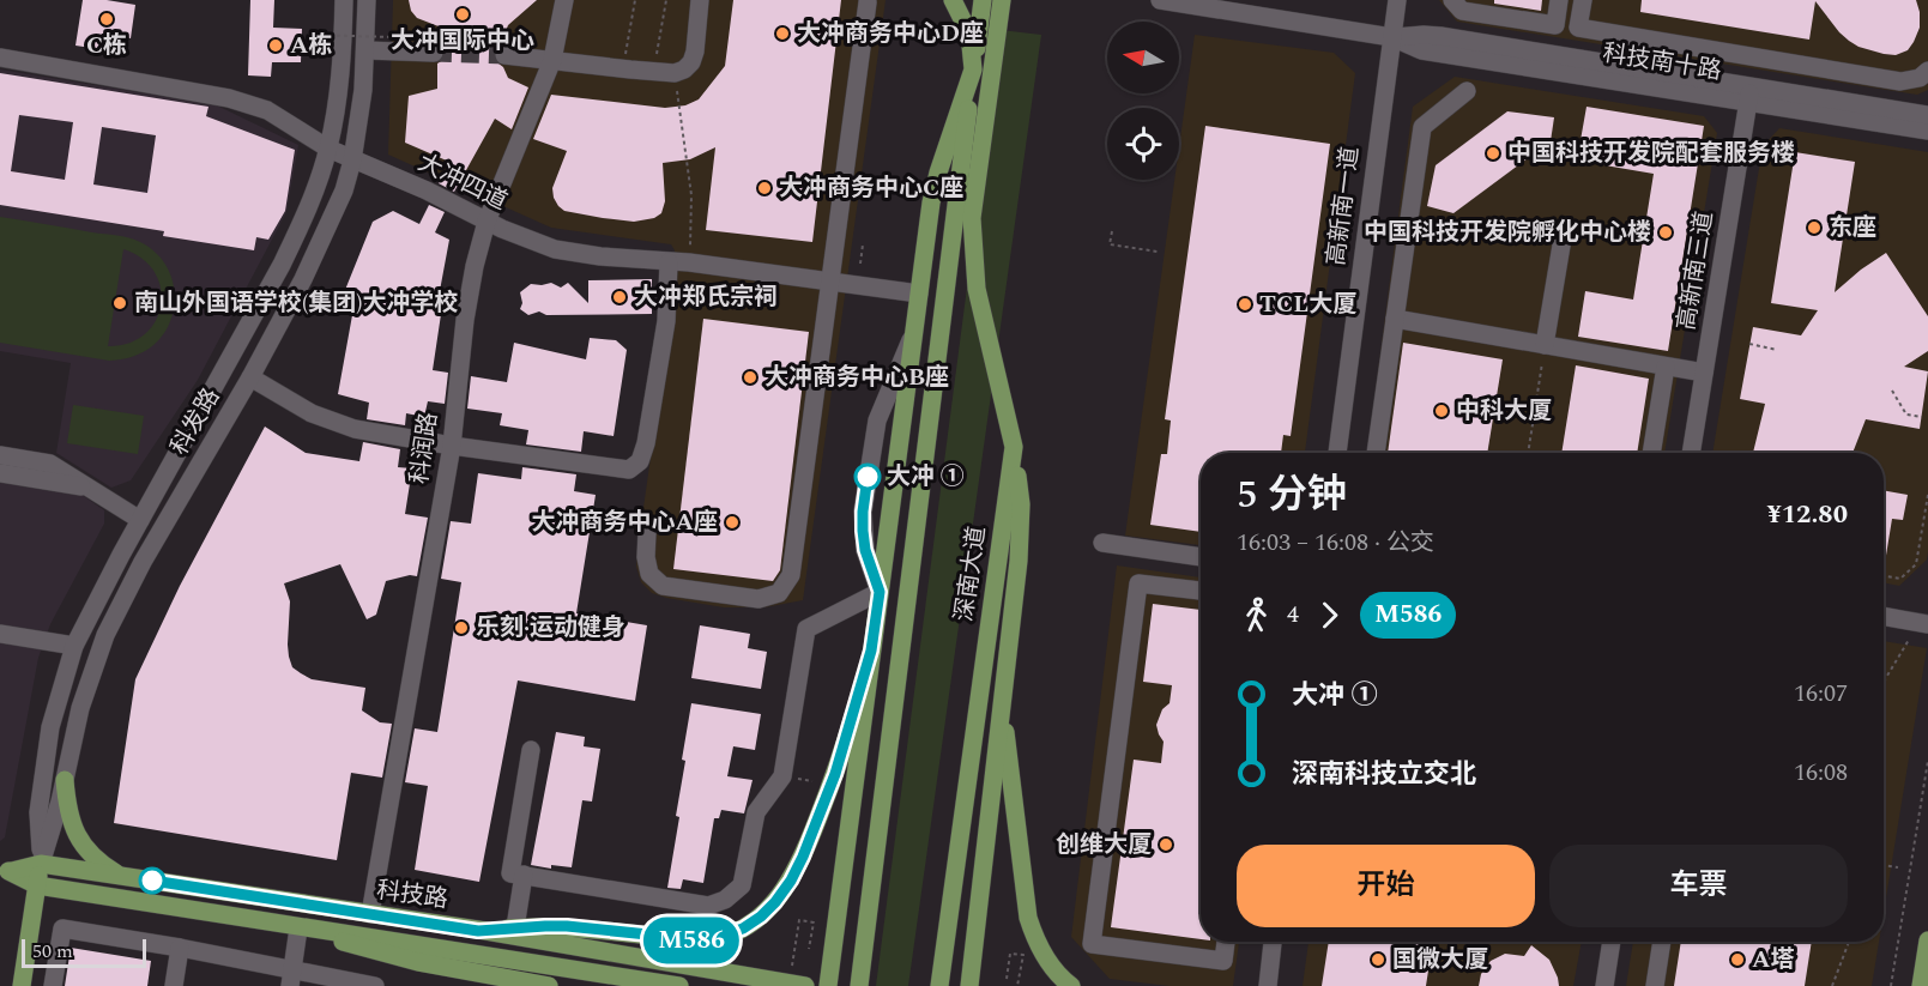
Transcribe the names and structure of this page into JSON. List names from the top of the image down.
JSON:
{
  "streets": {
    "main road": ["科发路", "深南大道", "科技路"],
    "street": [
      "科技南十路",
      "大冲四道",
      "高新南一道",
      "高新南三道",
      "科润路"
    ]
  },
  "crossings": [
    ["科技南十路", "高新南一道"],
    ["科技南十路", "高新南三道"],
    ["大冲四道", "科发路"],
    ["大冲四道", "科润路"],
    ["科发路", "科技路"],
    ["科润路", "科技路"]
  ],
  "places": [
    "大冲国际中心",
    "C栋",
    "大冲商务中心D座",
    "A栋",
    "中国科技开发院配套服务楼",
    "大冲商务中心C座",
    "东座",
    "中国科技开发院孵化中心楼",
    "大冲郑氏宗祠",
    "南山外国语学校(集团)大冲学校",
    "TCL大厦",
    "大冲商务中心B座",
    "中科大厦",
    "大冲 ①",
    "大冲商务中心A座",
    "乐刻·运动健身",
    "创维大厦",
    "国微大厦",
    "A塔"
  ],
  "lines": ["bus line M586"],
  "scale_bar": "50 m",
  "north": "left",
  "page": {
    "on_map": "M586",
    "heading": ["5 分钟", "16:03 – 16:08 · 公交", "¥12.80"],
    "legs": ["4", "M586"],
    "list": [
      {
        "name": "大冲 ①",
        "value": "16:07"
      },
      {
        "name": "深南科技立交北",
        "value": "16:08"
      }
    ],
    "buttons": ["开始", "车票"],
    "scale": "50 m"
  }
}
